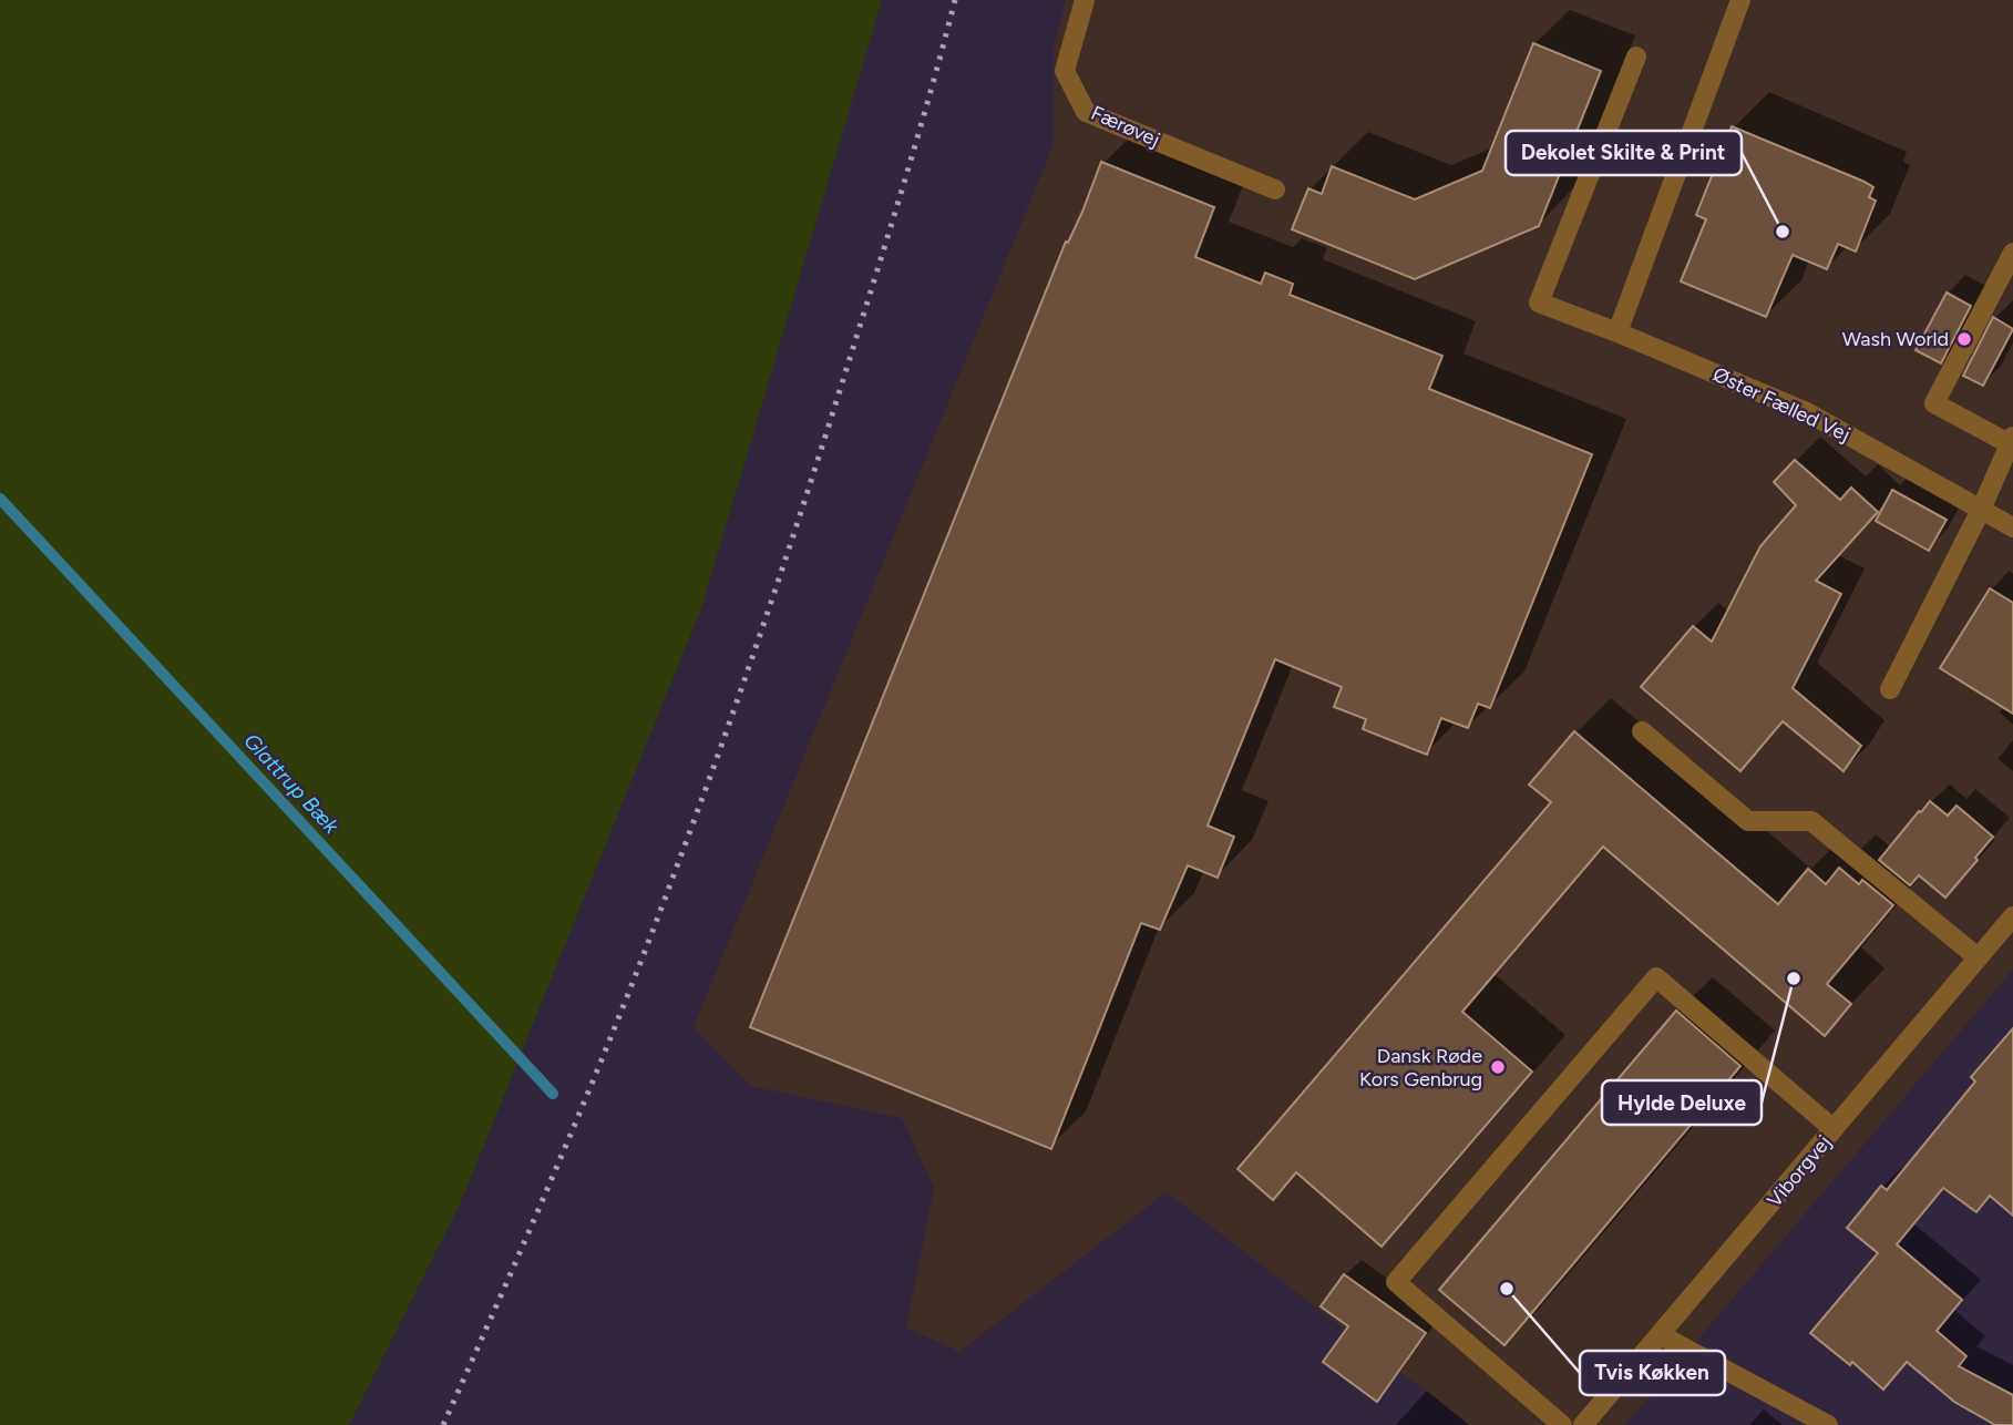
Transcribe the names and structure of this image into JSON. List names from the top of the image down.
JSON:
{
  "streets": {
    "street": ["Færøvej", "Øster Fælled Vej", "Viborgvej"]
  },
  "water": ["Glattrup Bæk"],
  "places": [
    "Dekolet Skilte & Print",
    "Wash World",
    "Hylde Deluxe",
    "Dansk Røde Kors Genbrug",
    "Tvis Køkken"
  ]
}
